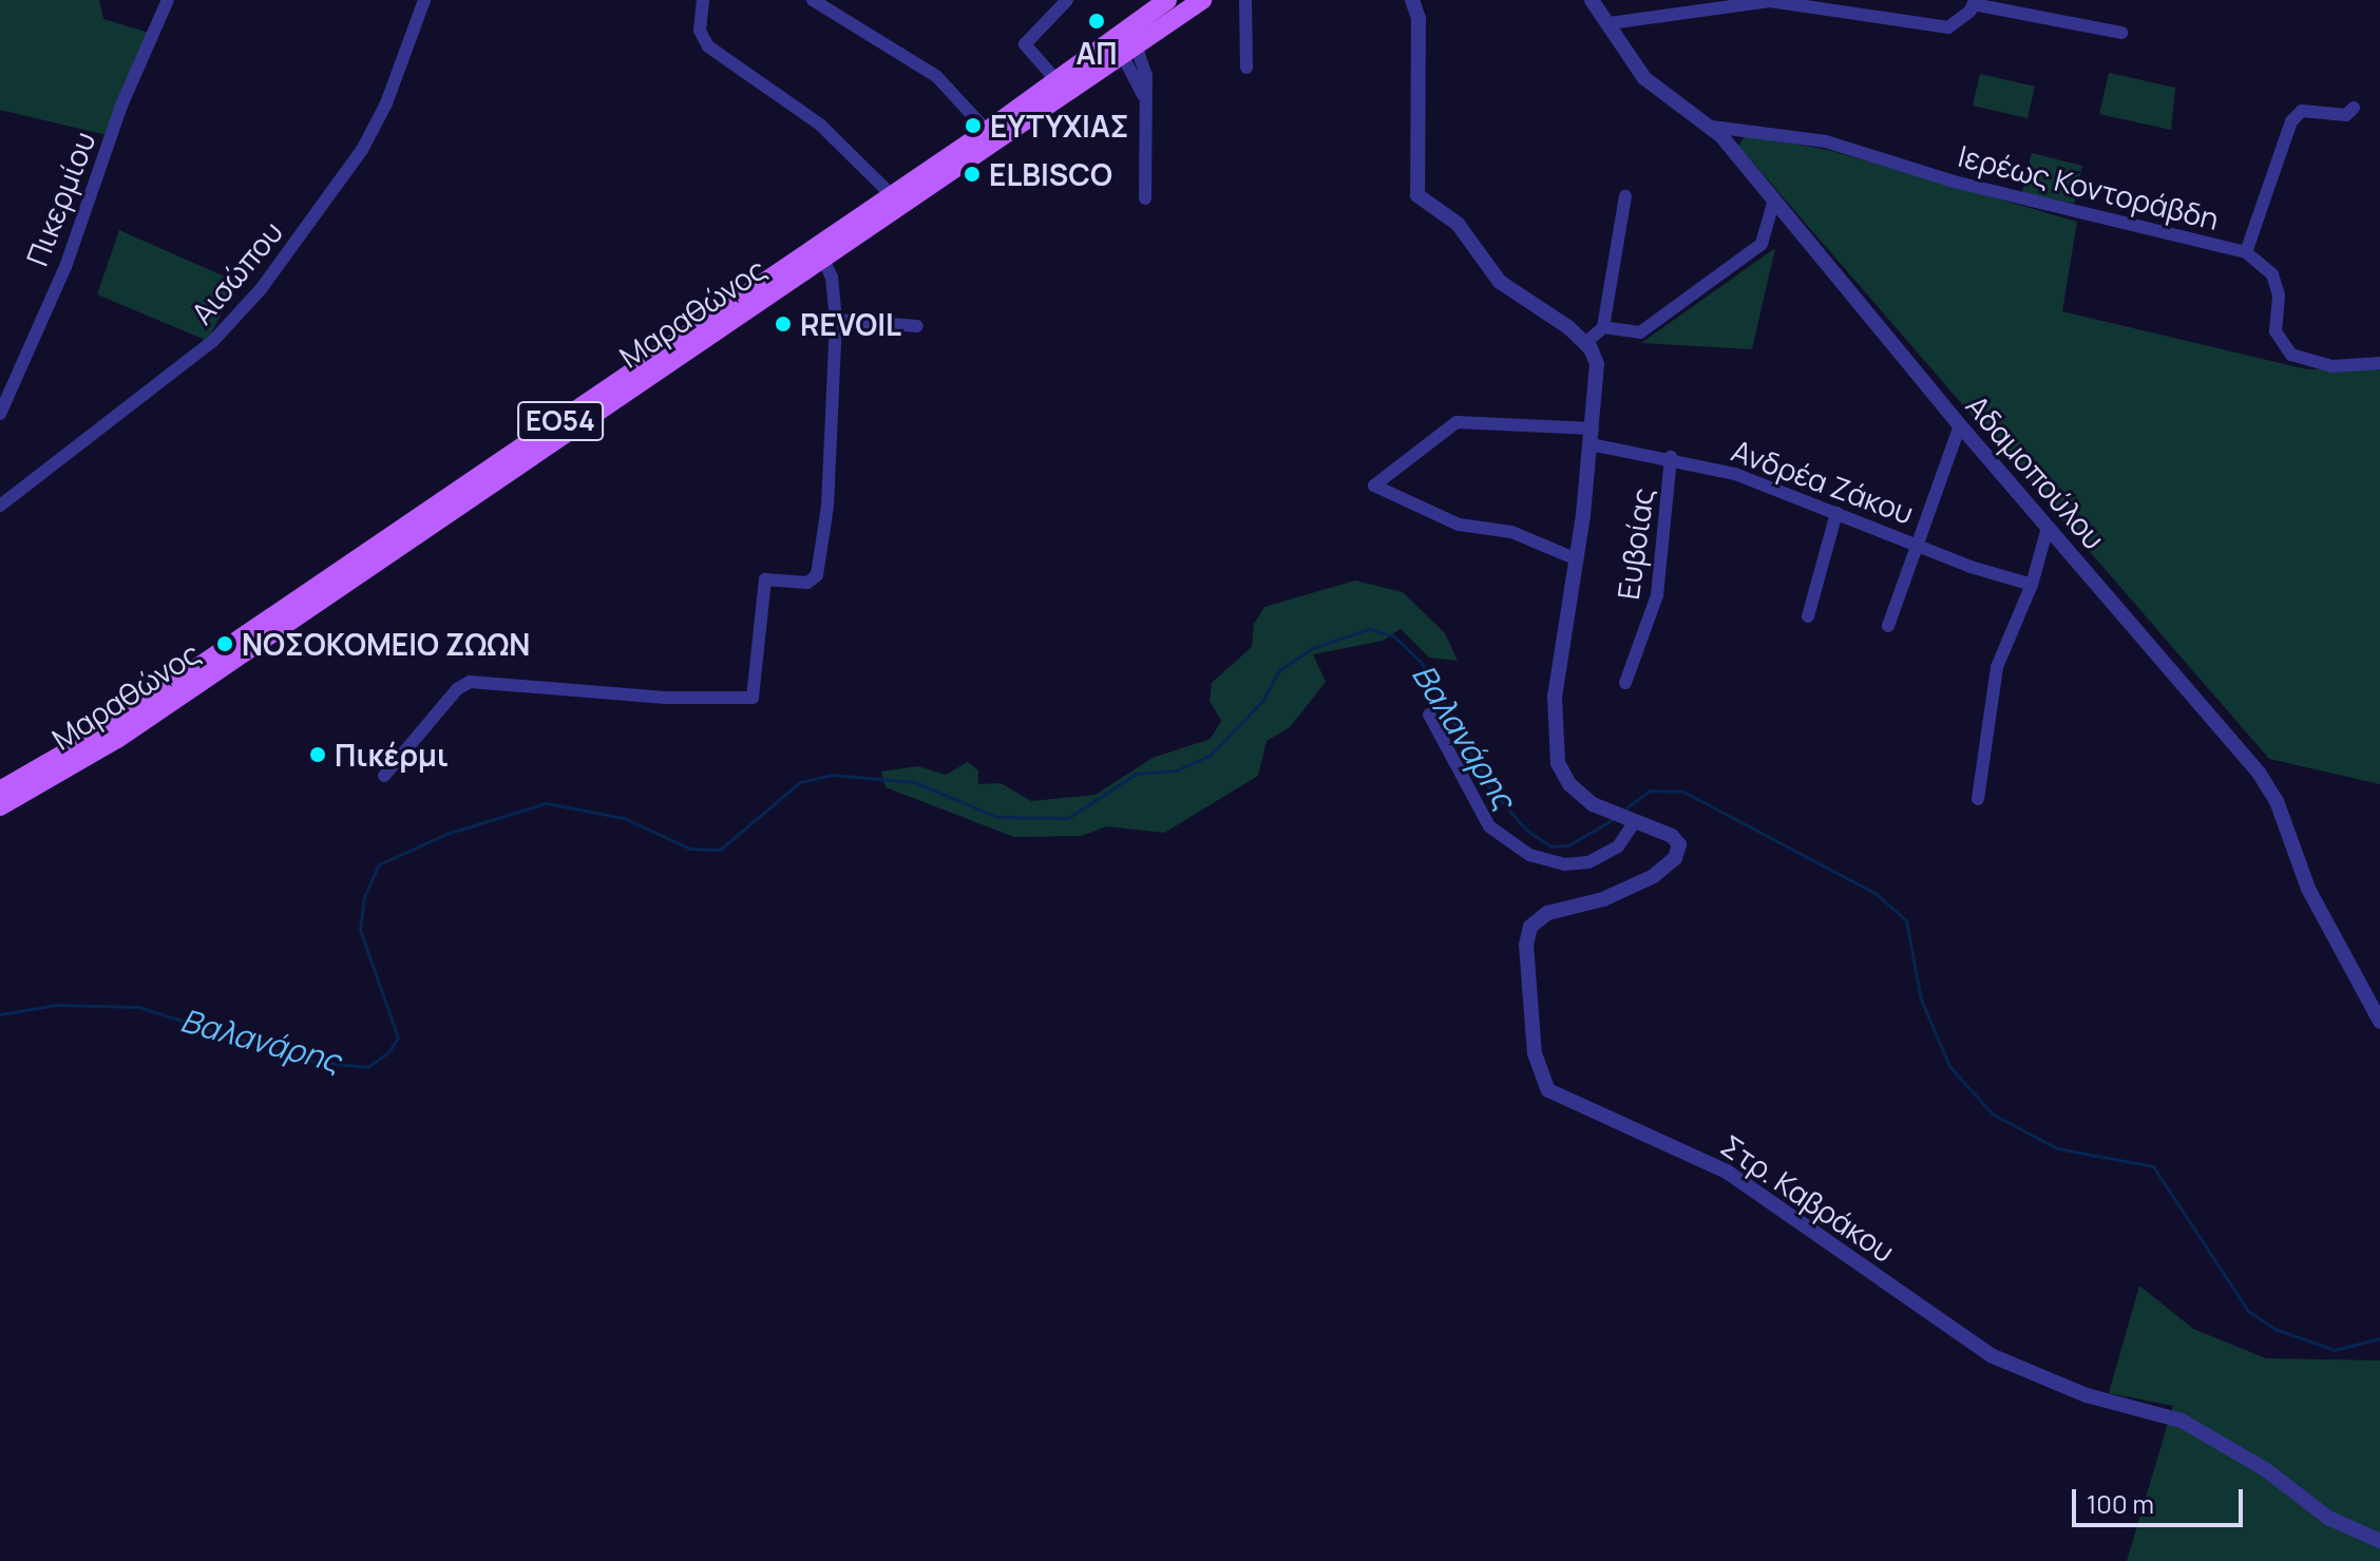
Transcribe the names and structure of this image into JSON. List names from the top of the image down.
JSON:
{
  "streets": {
    "main road": ["Μαραθώνος", "ΕΟ54"],
    "street": [
      "Ιερέως Κοντοράβδη",
      "Πικερμίου",
      "Αισώπου",
      "Αδαμοπούλου",
      "Ανδρέα Ζάκου",
      "Ευβοίας",
      "Στρ. Καβράκου"
    ]
  },
  "crossings": [
    ["Ιερέως Κοντοράβδη", "Αδαμοπούλου"],
    ["Ανδρέα Ζάκου", "Ευβοίας"]
  ],
  "water": ["Βαλανάρης"],
  "places": [
    "ΑΠ",
    "ΕΥΤΥΧΙΑΣ",
    "ELBISCO",
    "REVOIL",
    "ΝΟΣΟΚΟΜΕΙΟ ΖΩΩΝ",
    "Πικέρμι"
  ],
  "scale_bar": "100 m"
}
